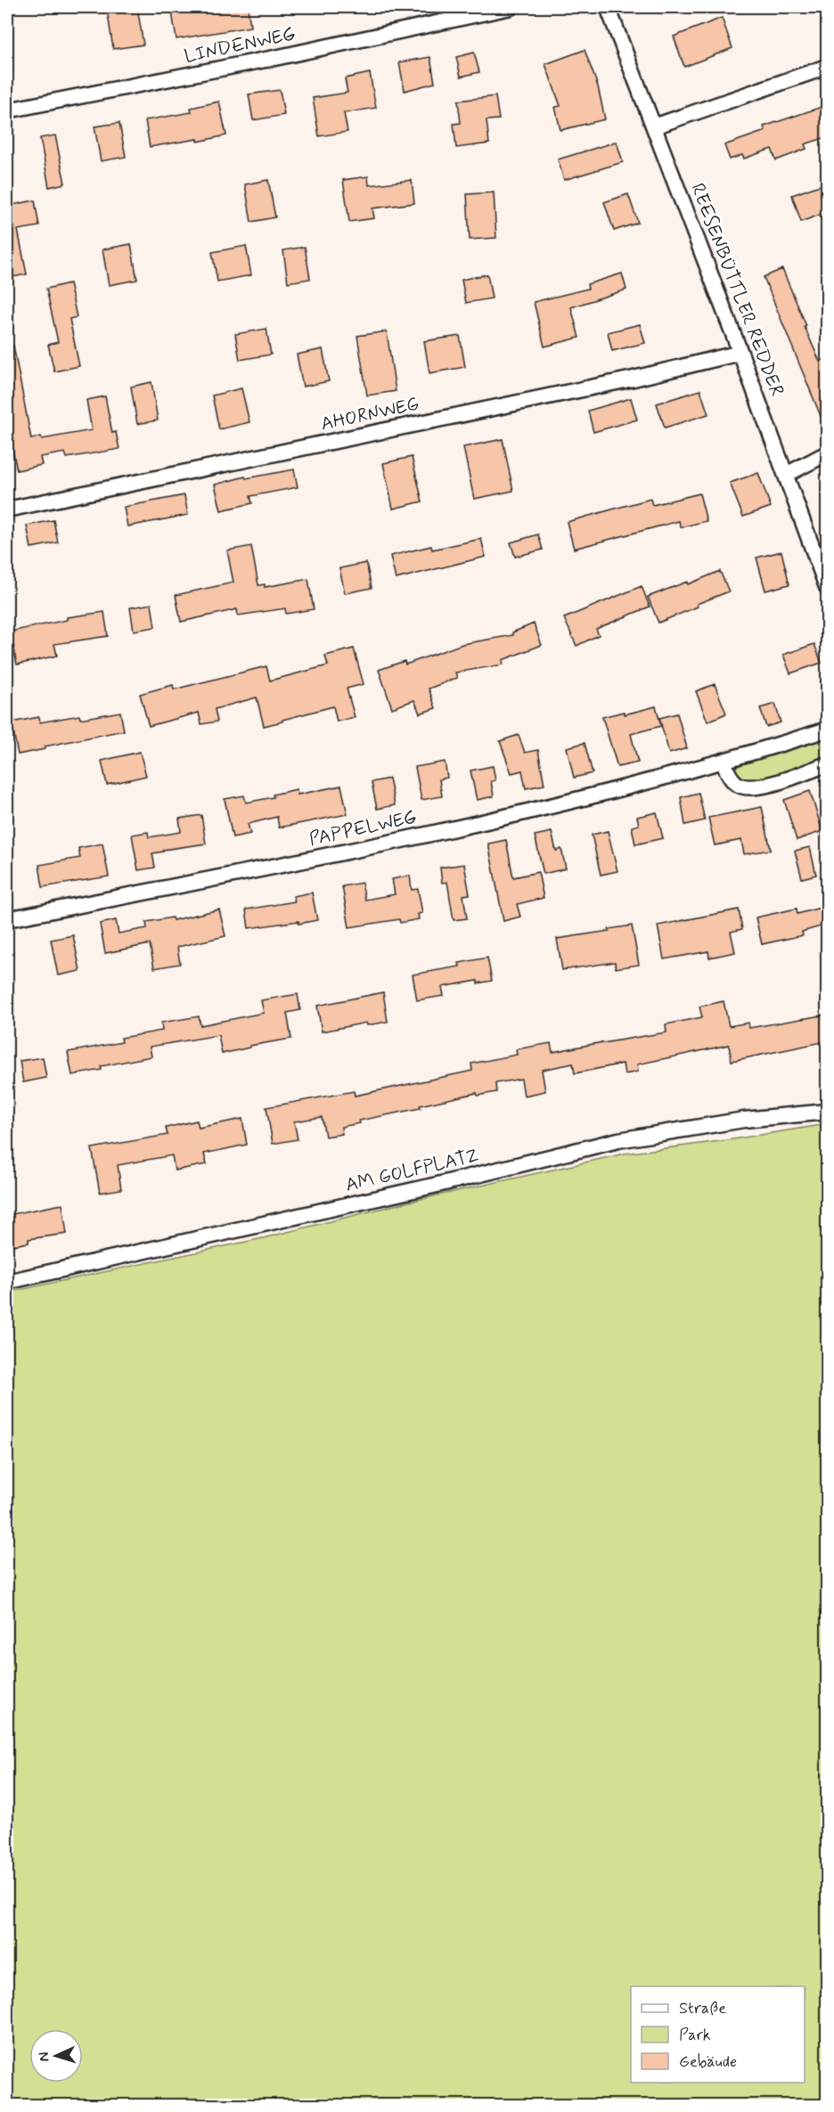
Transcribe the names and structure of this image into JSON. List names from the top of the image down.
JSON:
{
  "streets": {
    "street": [
      "LINDENWEG",
      "REESENBÜTTLER REDDER",
      "AHORNWEG",
      "PAPPELWEG",
      "AM GOLFPLATZ"
    ]
  },
  "crossings": [
    ["REESENBÜTTLER REDDER", "AHORNWEG"]
  ],
  "legend": ["Straße", "Park", "Gebäude"],
  "north": "left"
}
